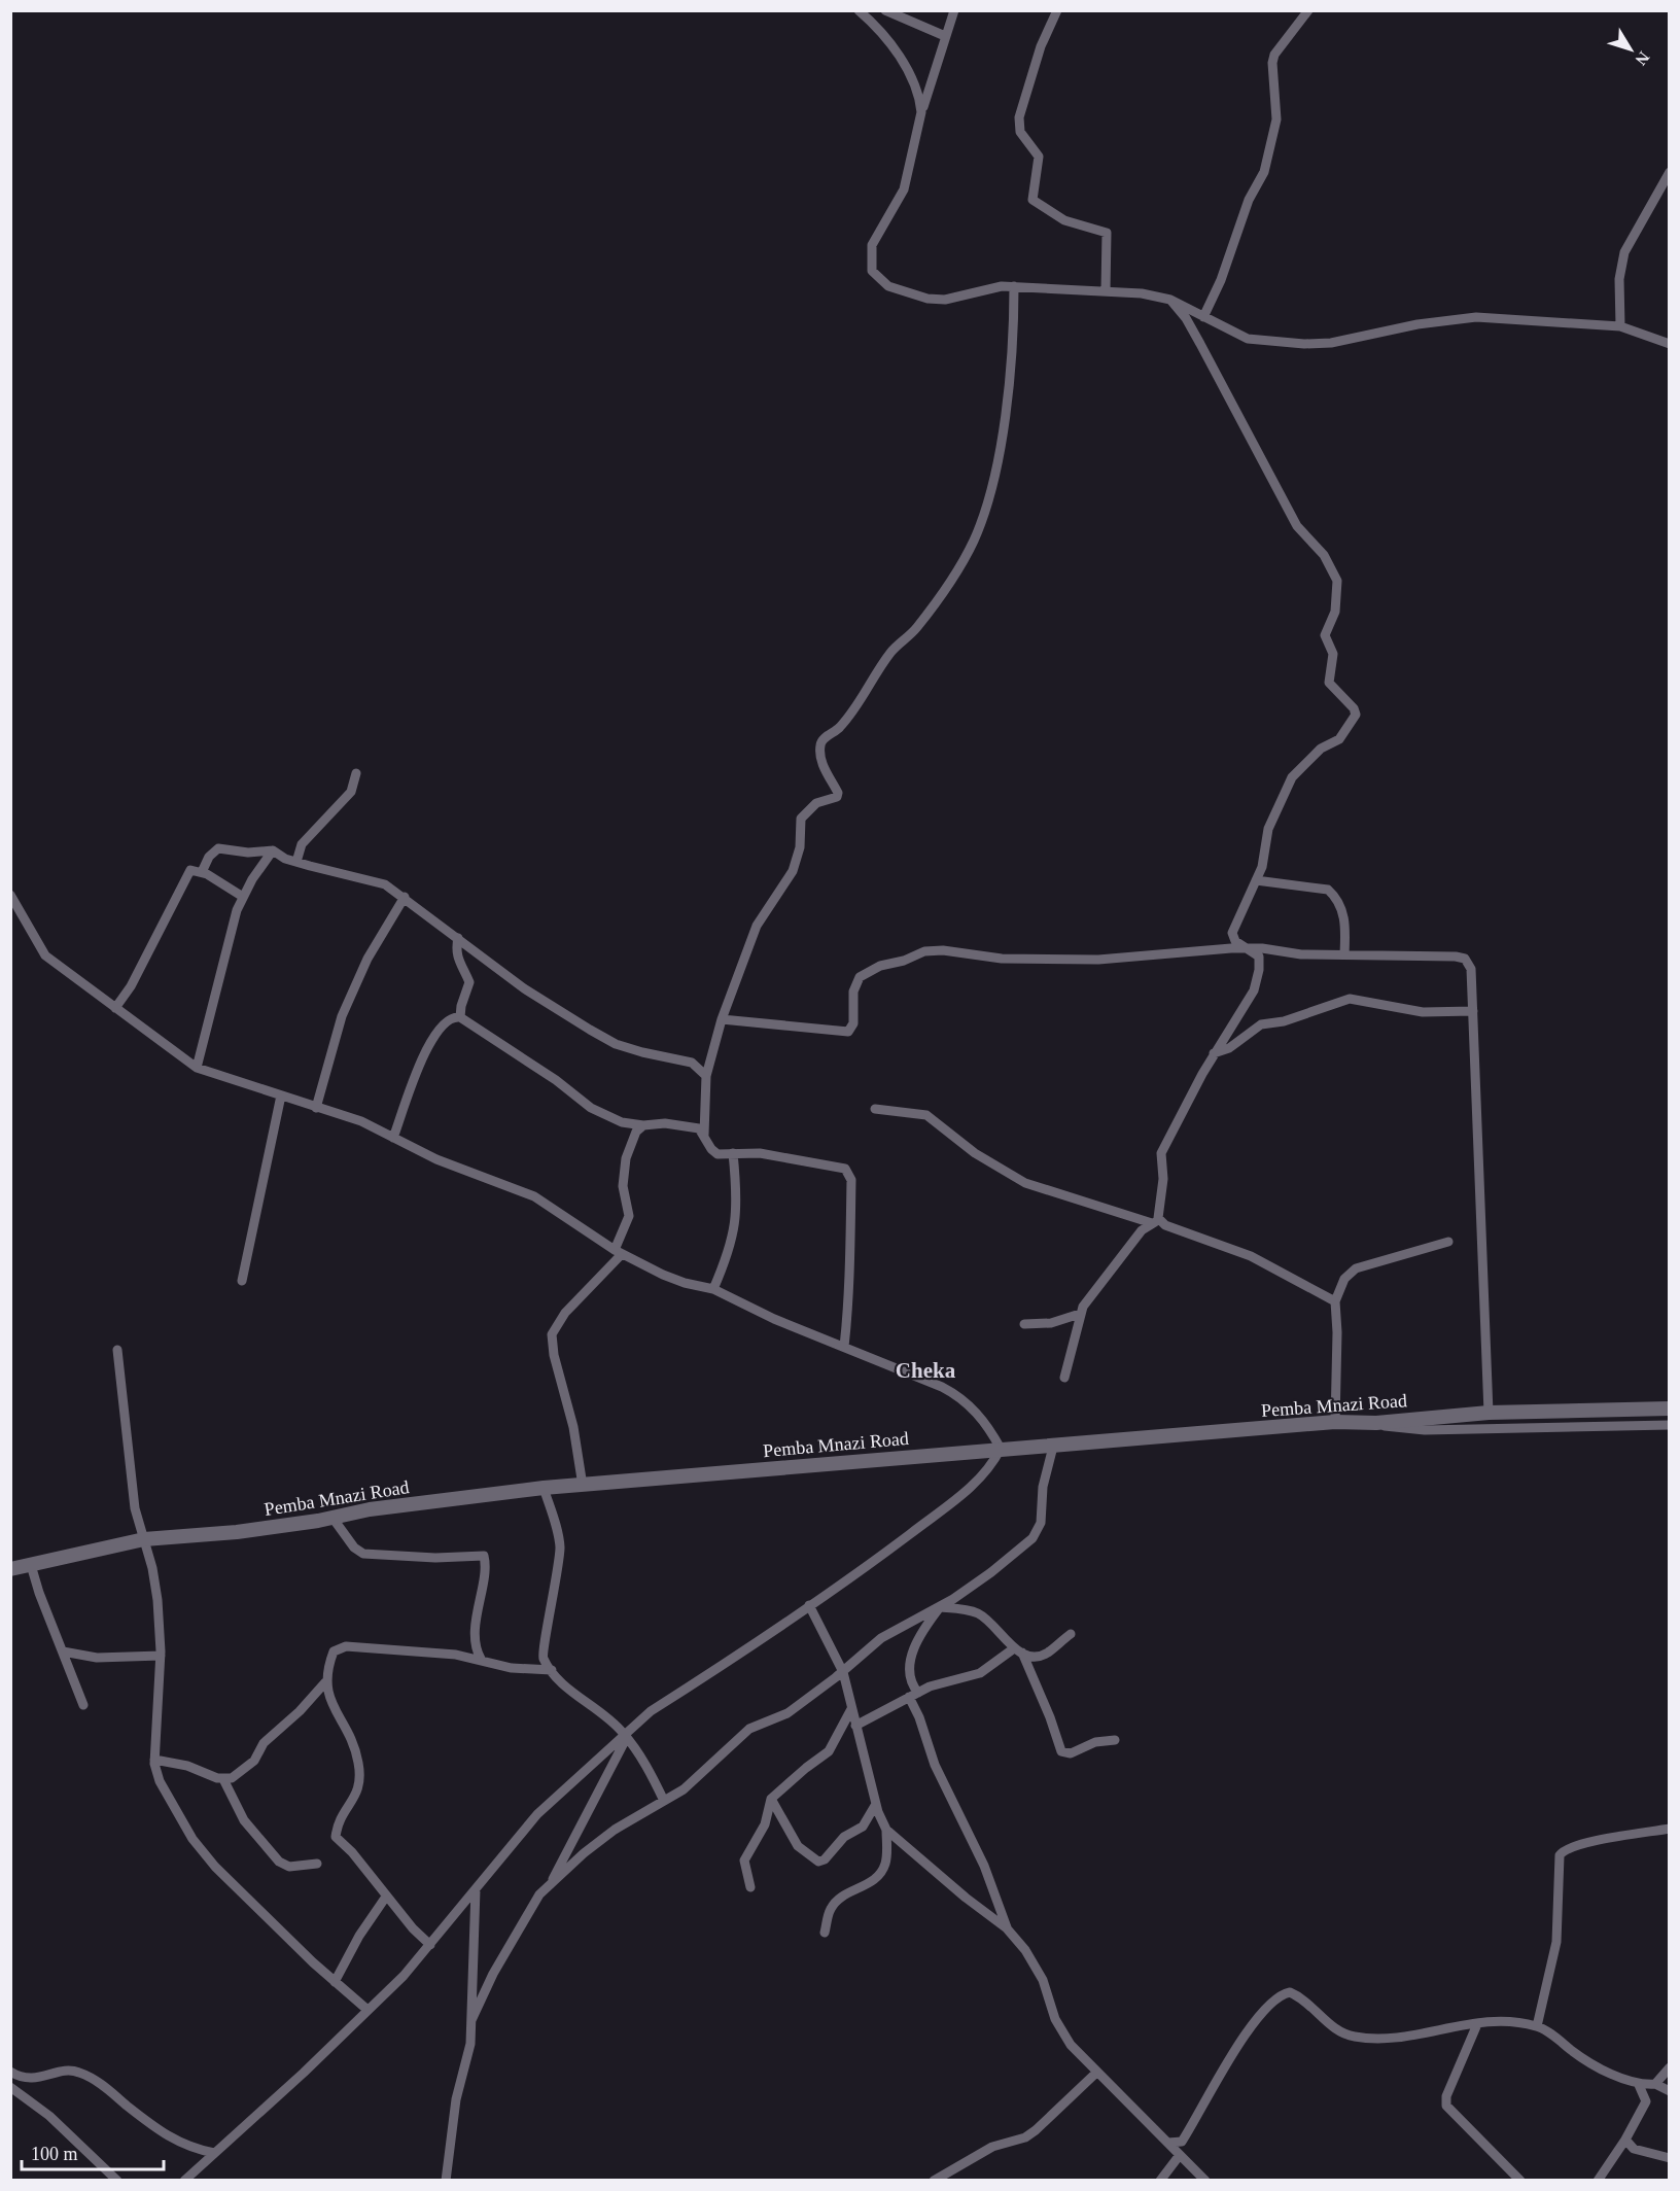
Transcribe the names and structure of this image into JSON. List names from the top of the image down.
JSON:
{
  "streets": {
    "main road": ["Pemba Mnazi Road"]
  },
  "districts": ["Cheka"],
  "scale_bar": "100 m",
  "north": "bottom right"
}
